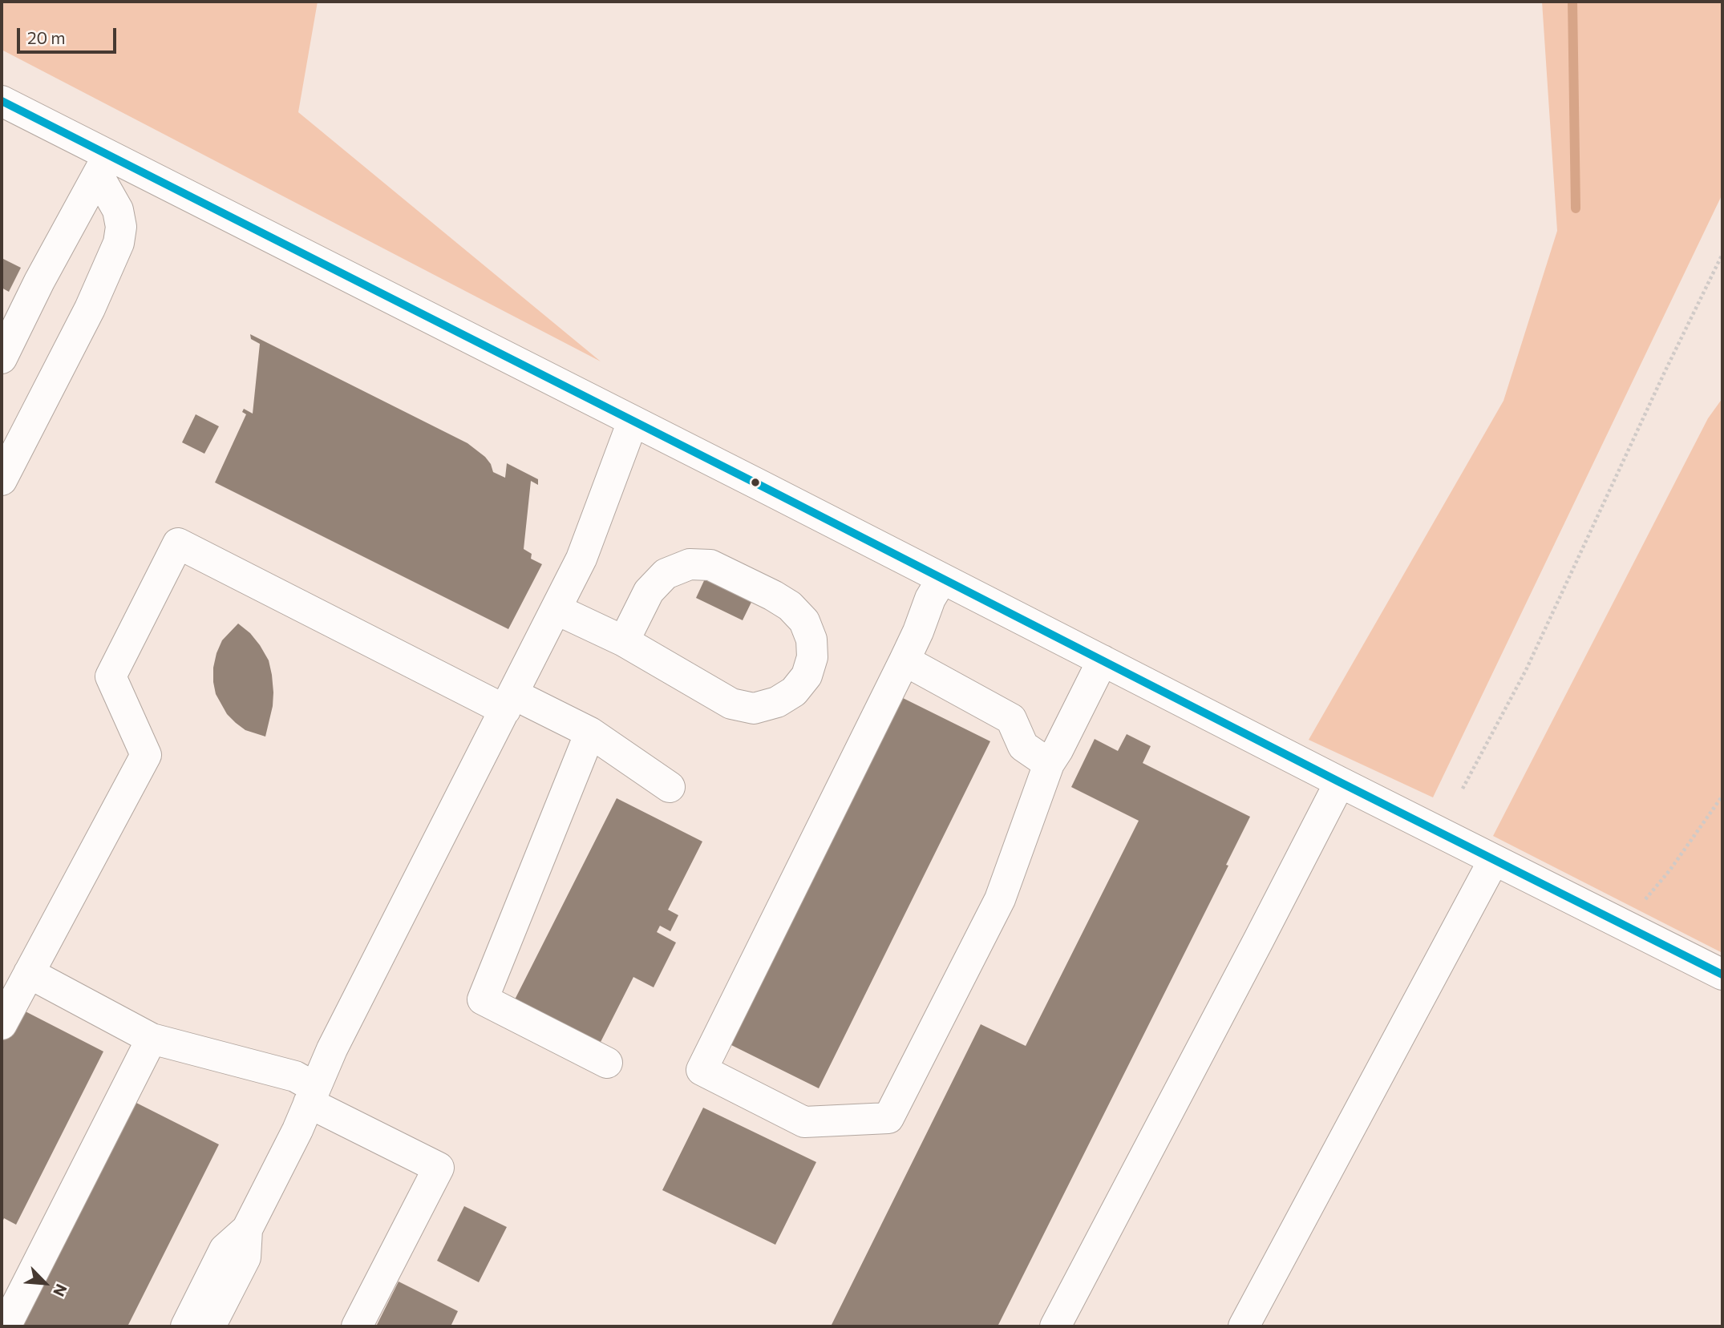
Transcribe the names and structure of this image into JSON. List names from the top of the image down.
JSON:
{
  "scale_bar": "20 m",
  "north": "bottom right"
}
